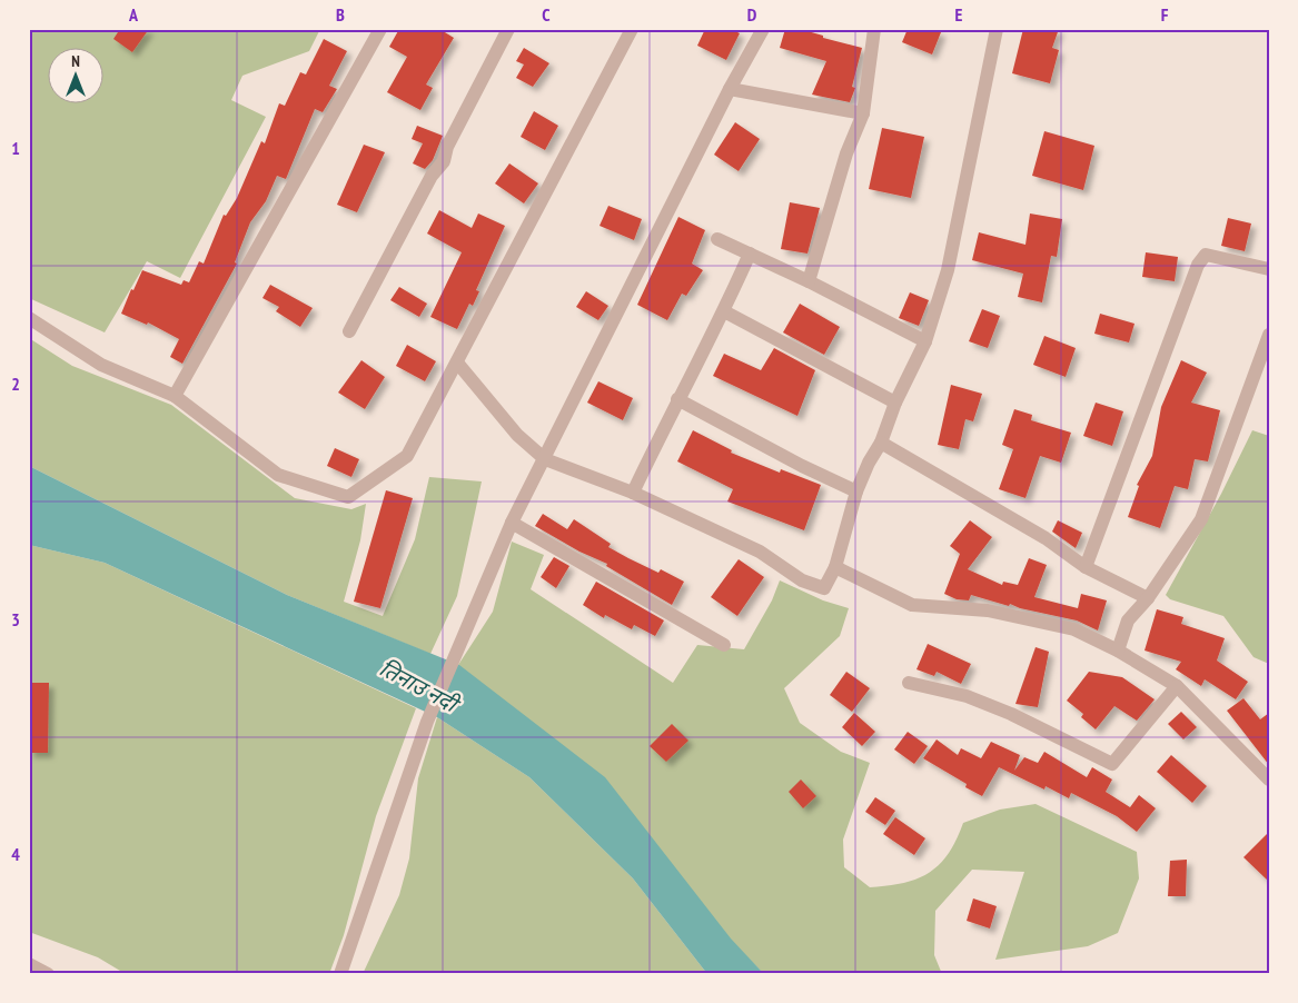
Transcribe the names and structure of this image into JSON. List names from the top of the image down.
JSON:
{
  "water": ["तिनाउ नदी"],
  "north": "top",
  "grid": {
    "columns": [
      "A",
      "B",
      "C",
      "D",
      "E",
      "F"
    ],
    "rows": [
      "1",
      "2",
      "3",
      "4"
    ]
  }
}
